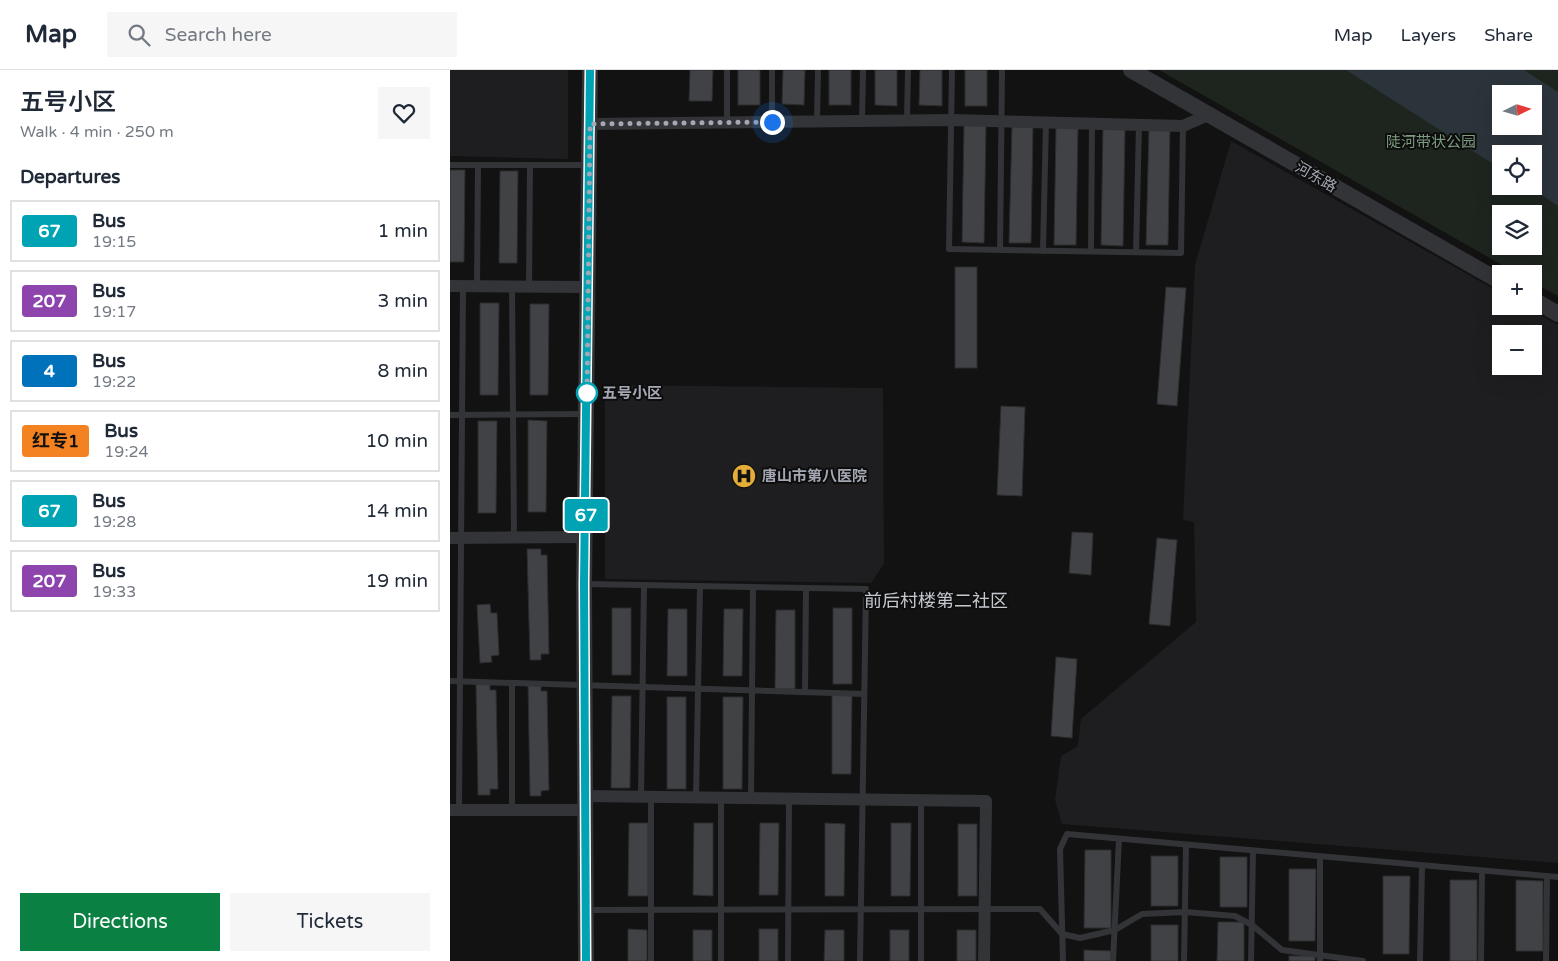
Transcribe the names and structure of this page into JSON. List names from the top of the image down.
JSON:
{
  "streets": {
    "street": ["河东路"]
  },
  "districts": ["前后村楼第二社区"],
  "parks": ["陡河带状公园"],
  "places": {
    "other": ["五号小区"],
    "hospital": ["唐山市第八医院"]
  },
  "lines": ["bus line 67"],
  "north": "right",
  "page": {
    "header": "Map",
    "search": "Search here",
    "nav": ["Map", "Layers", "Share"],
    "heading": [
      ["五号小区", "Walk · 4 min · 250 m"],
      "Departures"
    ],
    "on_map": "67",
    "map_buttons": ["+", "−"],
    "list": [
      {
        "mark": "67",
        "name": "Bus",
        "note": "19:15",
        "value": "1 min"
      },
      {
        "mark": "207",
        "name": "Bus",
        "note": "19:17",
        "value": "3 min"
      },
      {
        "mark": "4",
        "name": "Bus",
        "note": "19:22",
        "value": "8 min"
      },
      {
        "mark": "红专1",
        "name": "Bus",
        "note": "19:24",
        "value": "10 min"
      },
      {
        "mark": "67",
        "name": "Bus",
        "note": "19:28",
        "value": "14 min"
      },
      {
        "mark": "207",
        "name": "Bus",
        "note": "19:33",
        "value": "19 min"
      }
    ],
    "buttons": ["Directions", "Tickets"]
  }
}
